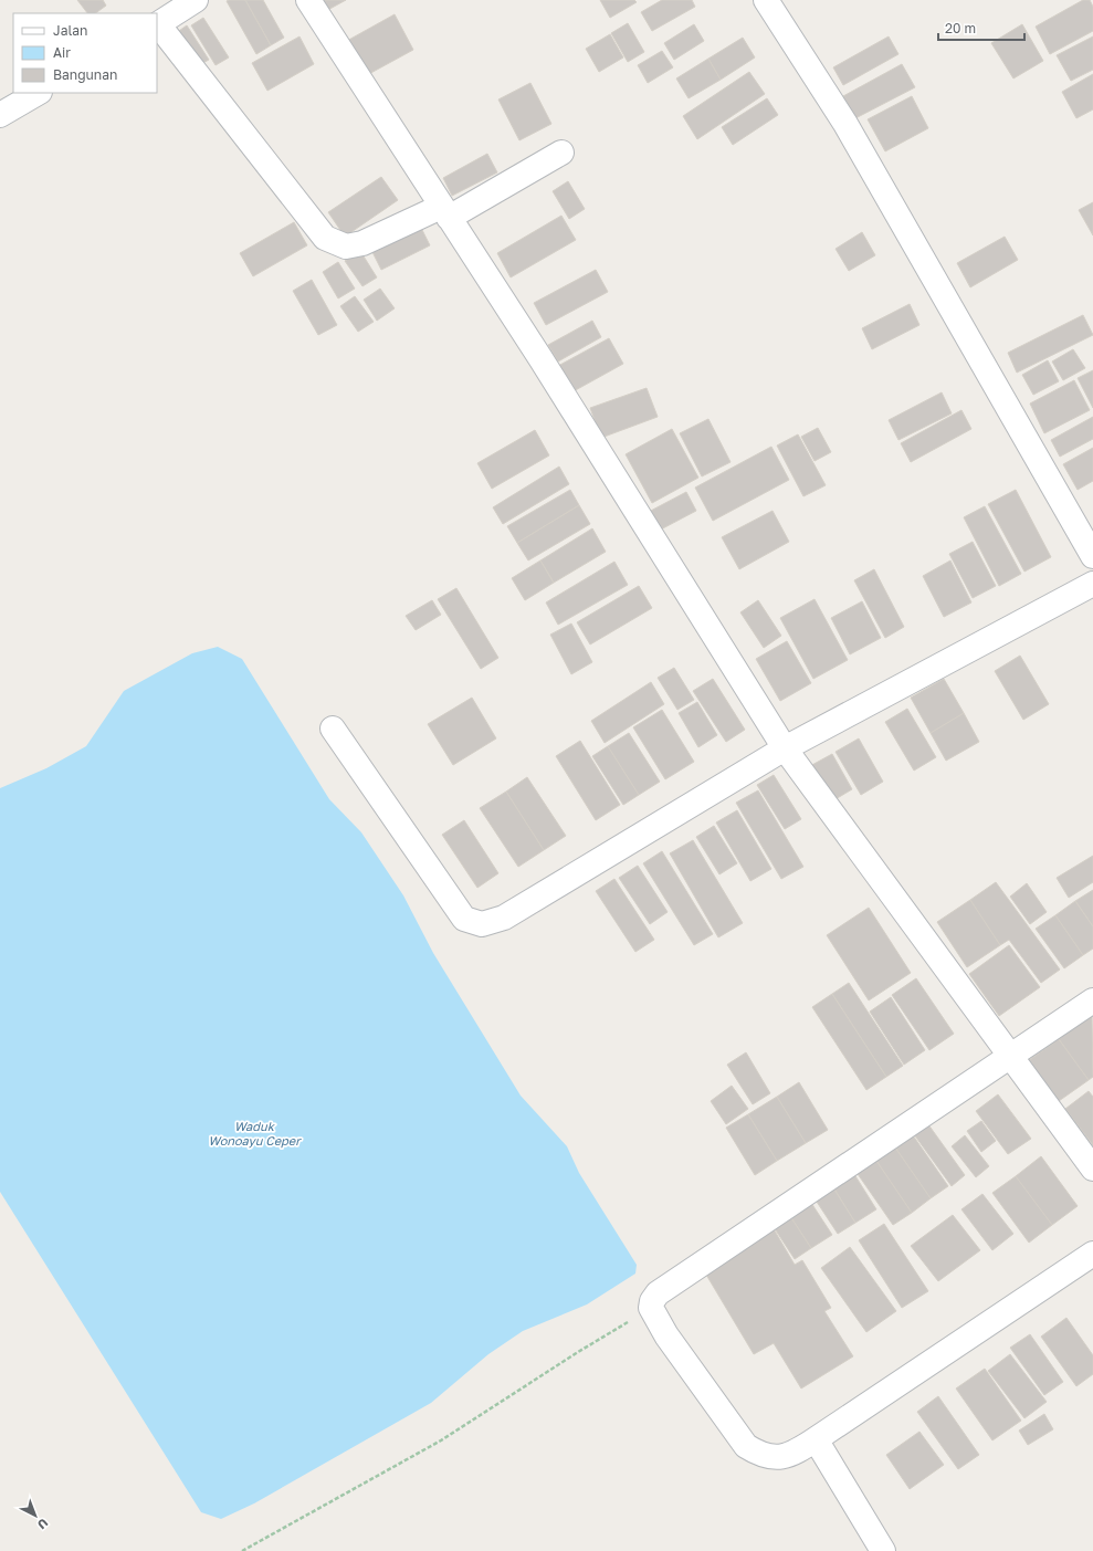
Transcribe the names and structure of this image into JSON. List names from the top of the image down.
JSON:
{
  "water": ["Waduk Wonoayu Ceper"],
  "legend": ["Jalan", "Air", "Bangunan"],
  "scale_bar": "20 m",
  "north": "bottom right"
}
